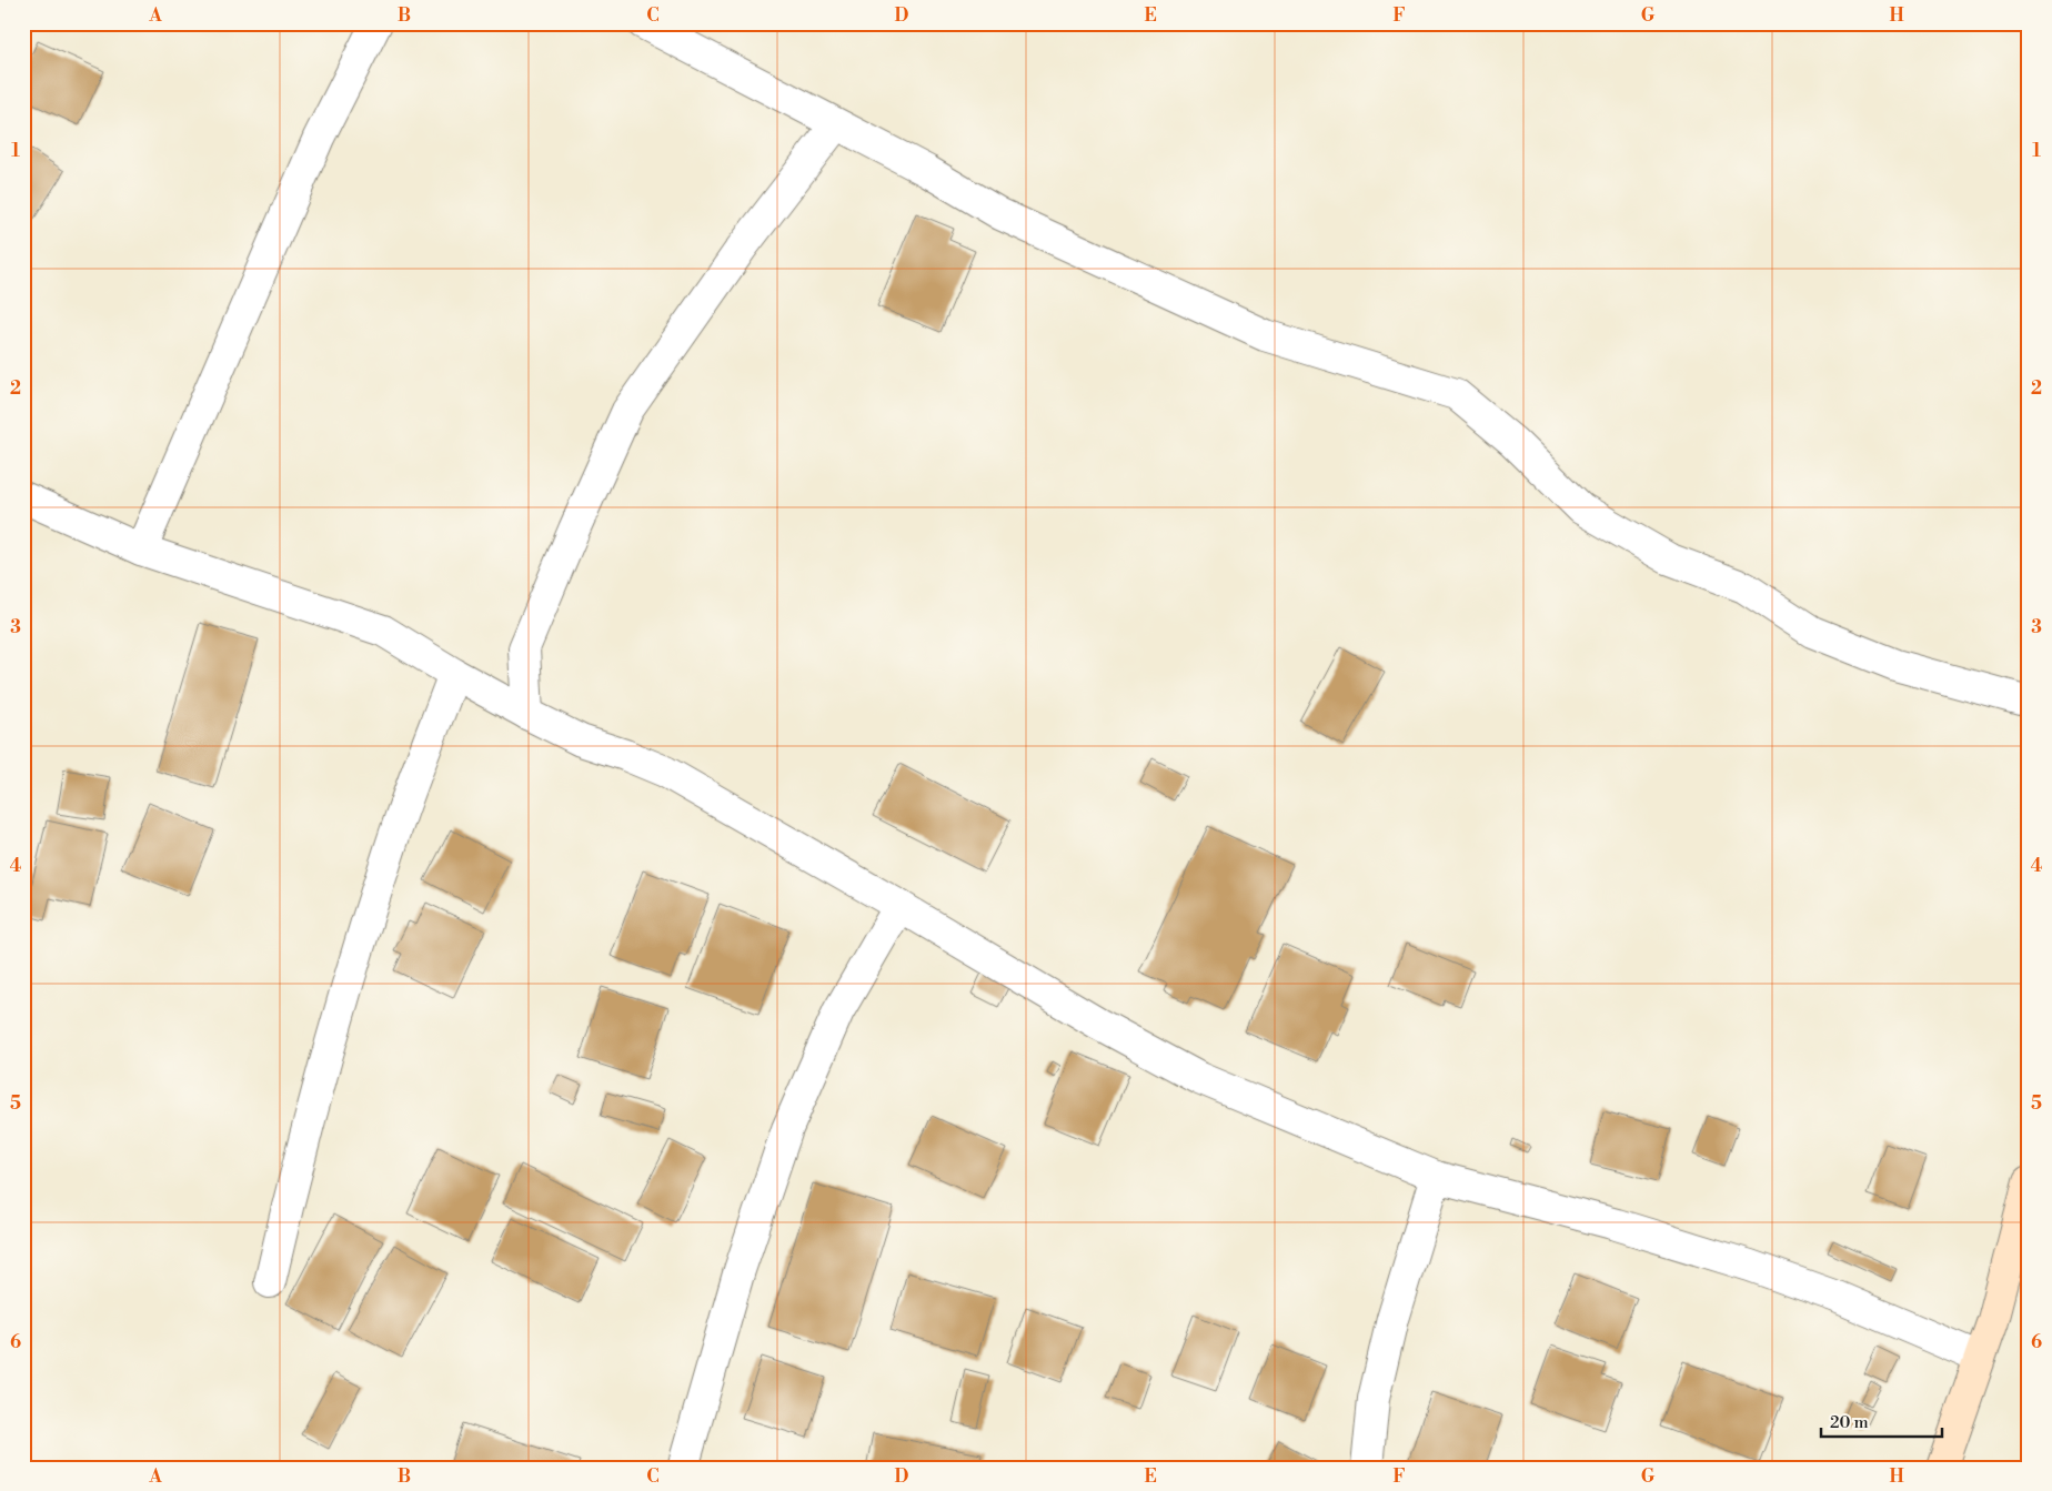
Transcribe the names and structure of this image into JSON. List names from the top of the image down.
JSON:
{
  "scale_bar": "20 m",
  "grid": {
    "columns": [
      "A",
      "B",
      "C",
      "D",
      "E",
      "F",
      "G",
      "H"
    ],
    "rows": [
      "1",
      "2",
      "3",
      "4",
      "5",
      "6"
    ]
  }
}
